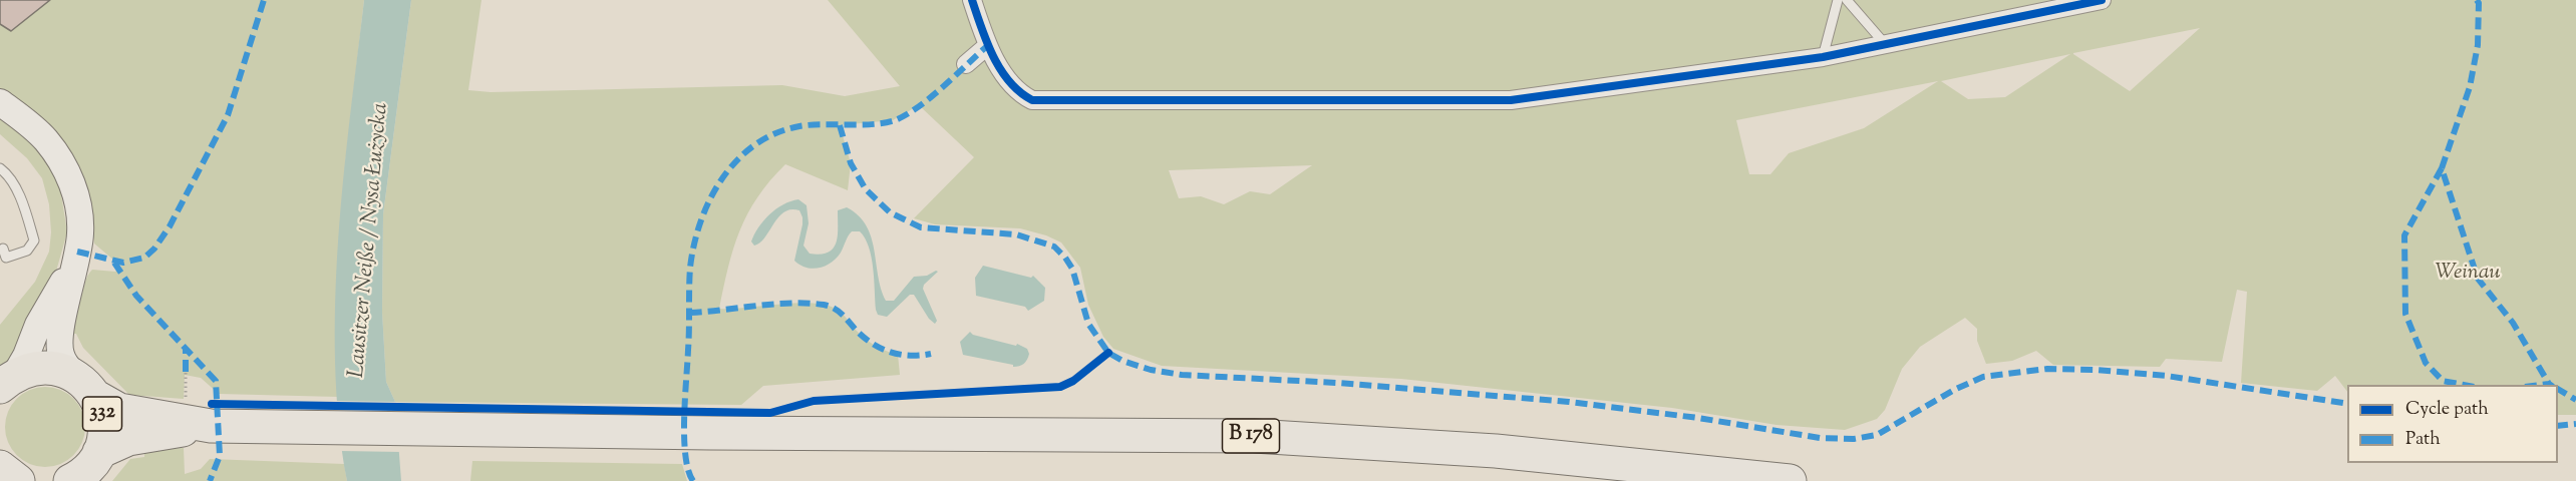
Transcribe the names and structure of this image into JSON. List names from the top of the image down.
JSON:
{
  "streets": {
    "highway": ["332", "B 178"]
  },
  "crossings": [
    ["332", "B 178"]
  ],
  "water": ["Lausitzer Neiße / Nysa Łużycka"],
  "parks": ["Weinau"],
  "legend": ["Cycle path", "Path"]
}
